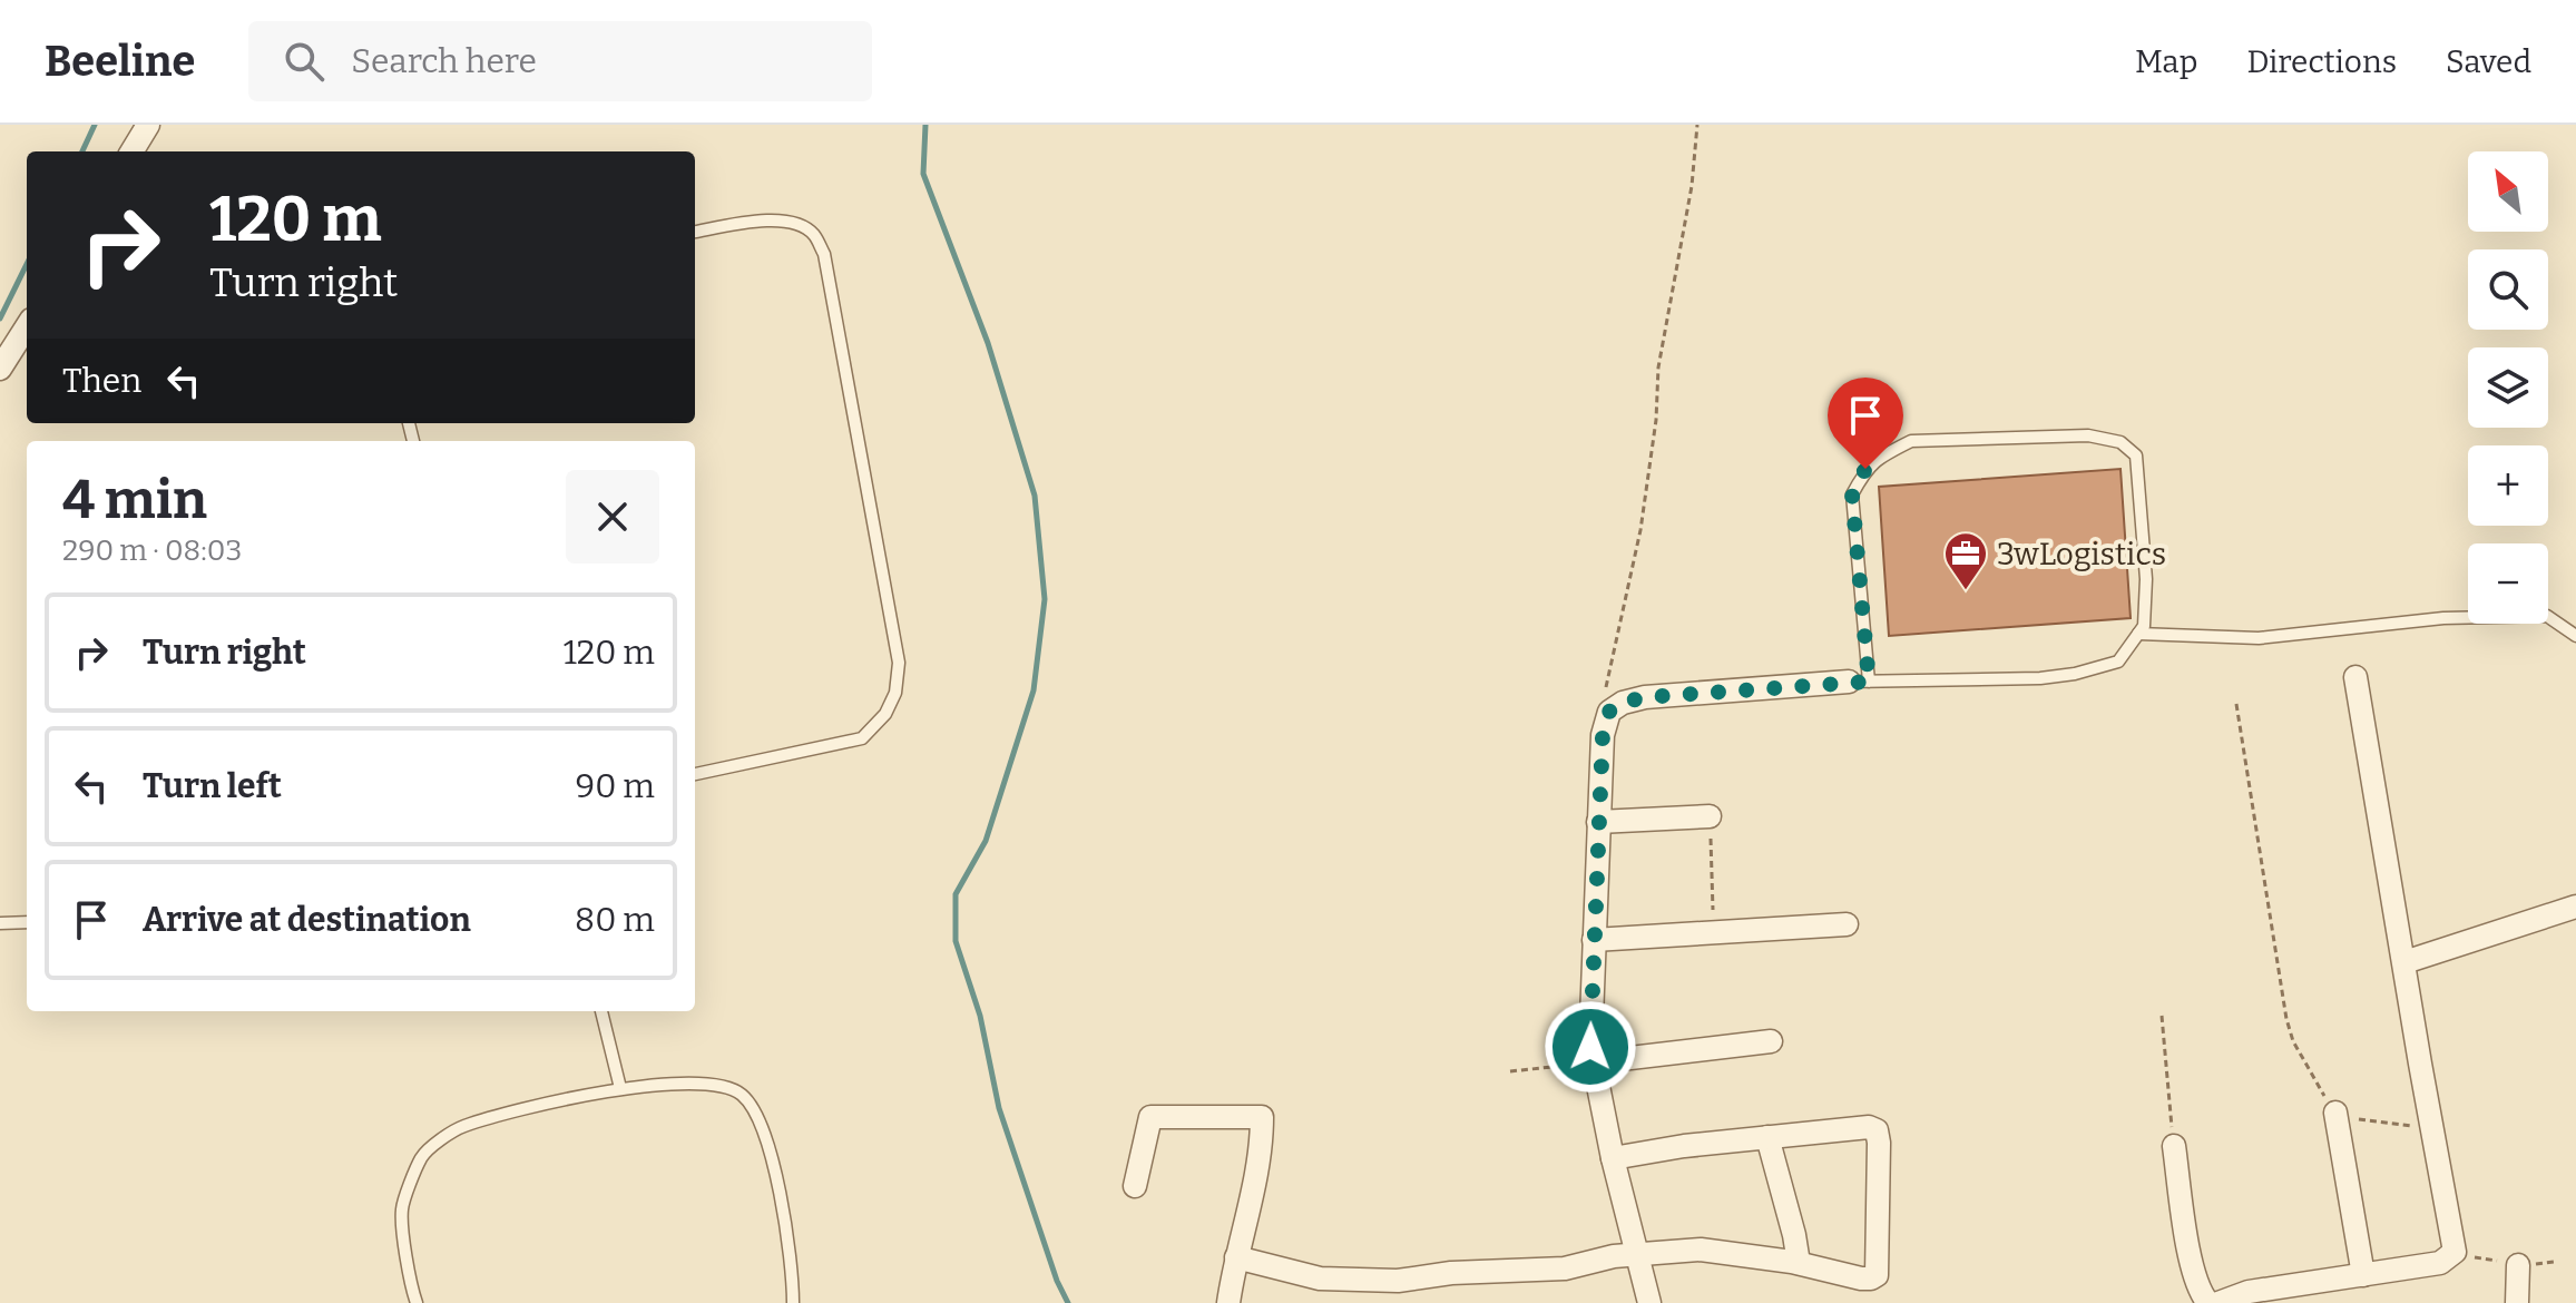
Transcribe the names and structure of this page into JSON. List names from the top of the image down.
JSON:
{
  "places": {
    "office": ["3wLogistics"]
  },
  "north": "top left",
  "page": {
    "header": "Beeline",
    "search": "Search here",
    "nav": ["Map", "Directions", "Saved"],
    "map_buttons": ["+", "−"],
    "turn": ["120 m", "Turn right"],
    "then": "Then",
    "heading": ["4 min", "290 m · 08:03"],
    "list": [
      {
        "name": "Turn right",
        "value": "120 m"
      },
      {
        "name": "Turn left",
        "value": "90 m"
      },
      {
        "name": "Arrive at destination",
        "value": "80 m"
      }
    ]
  }
}
